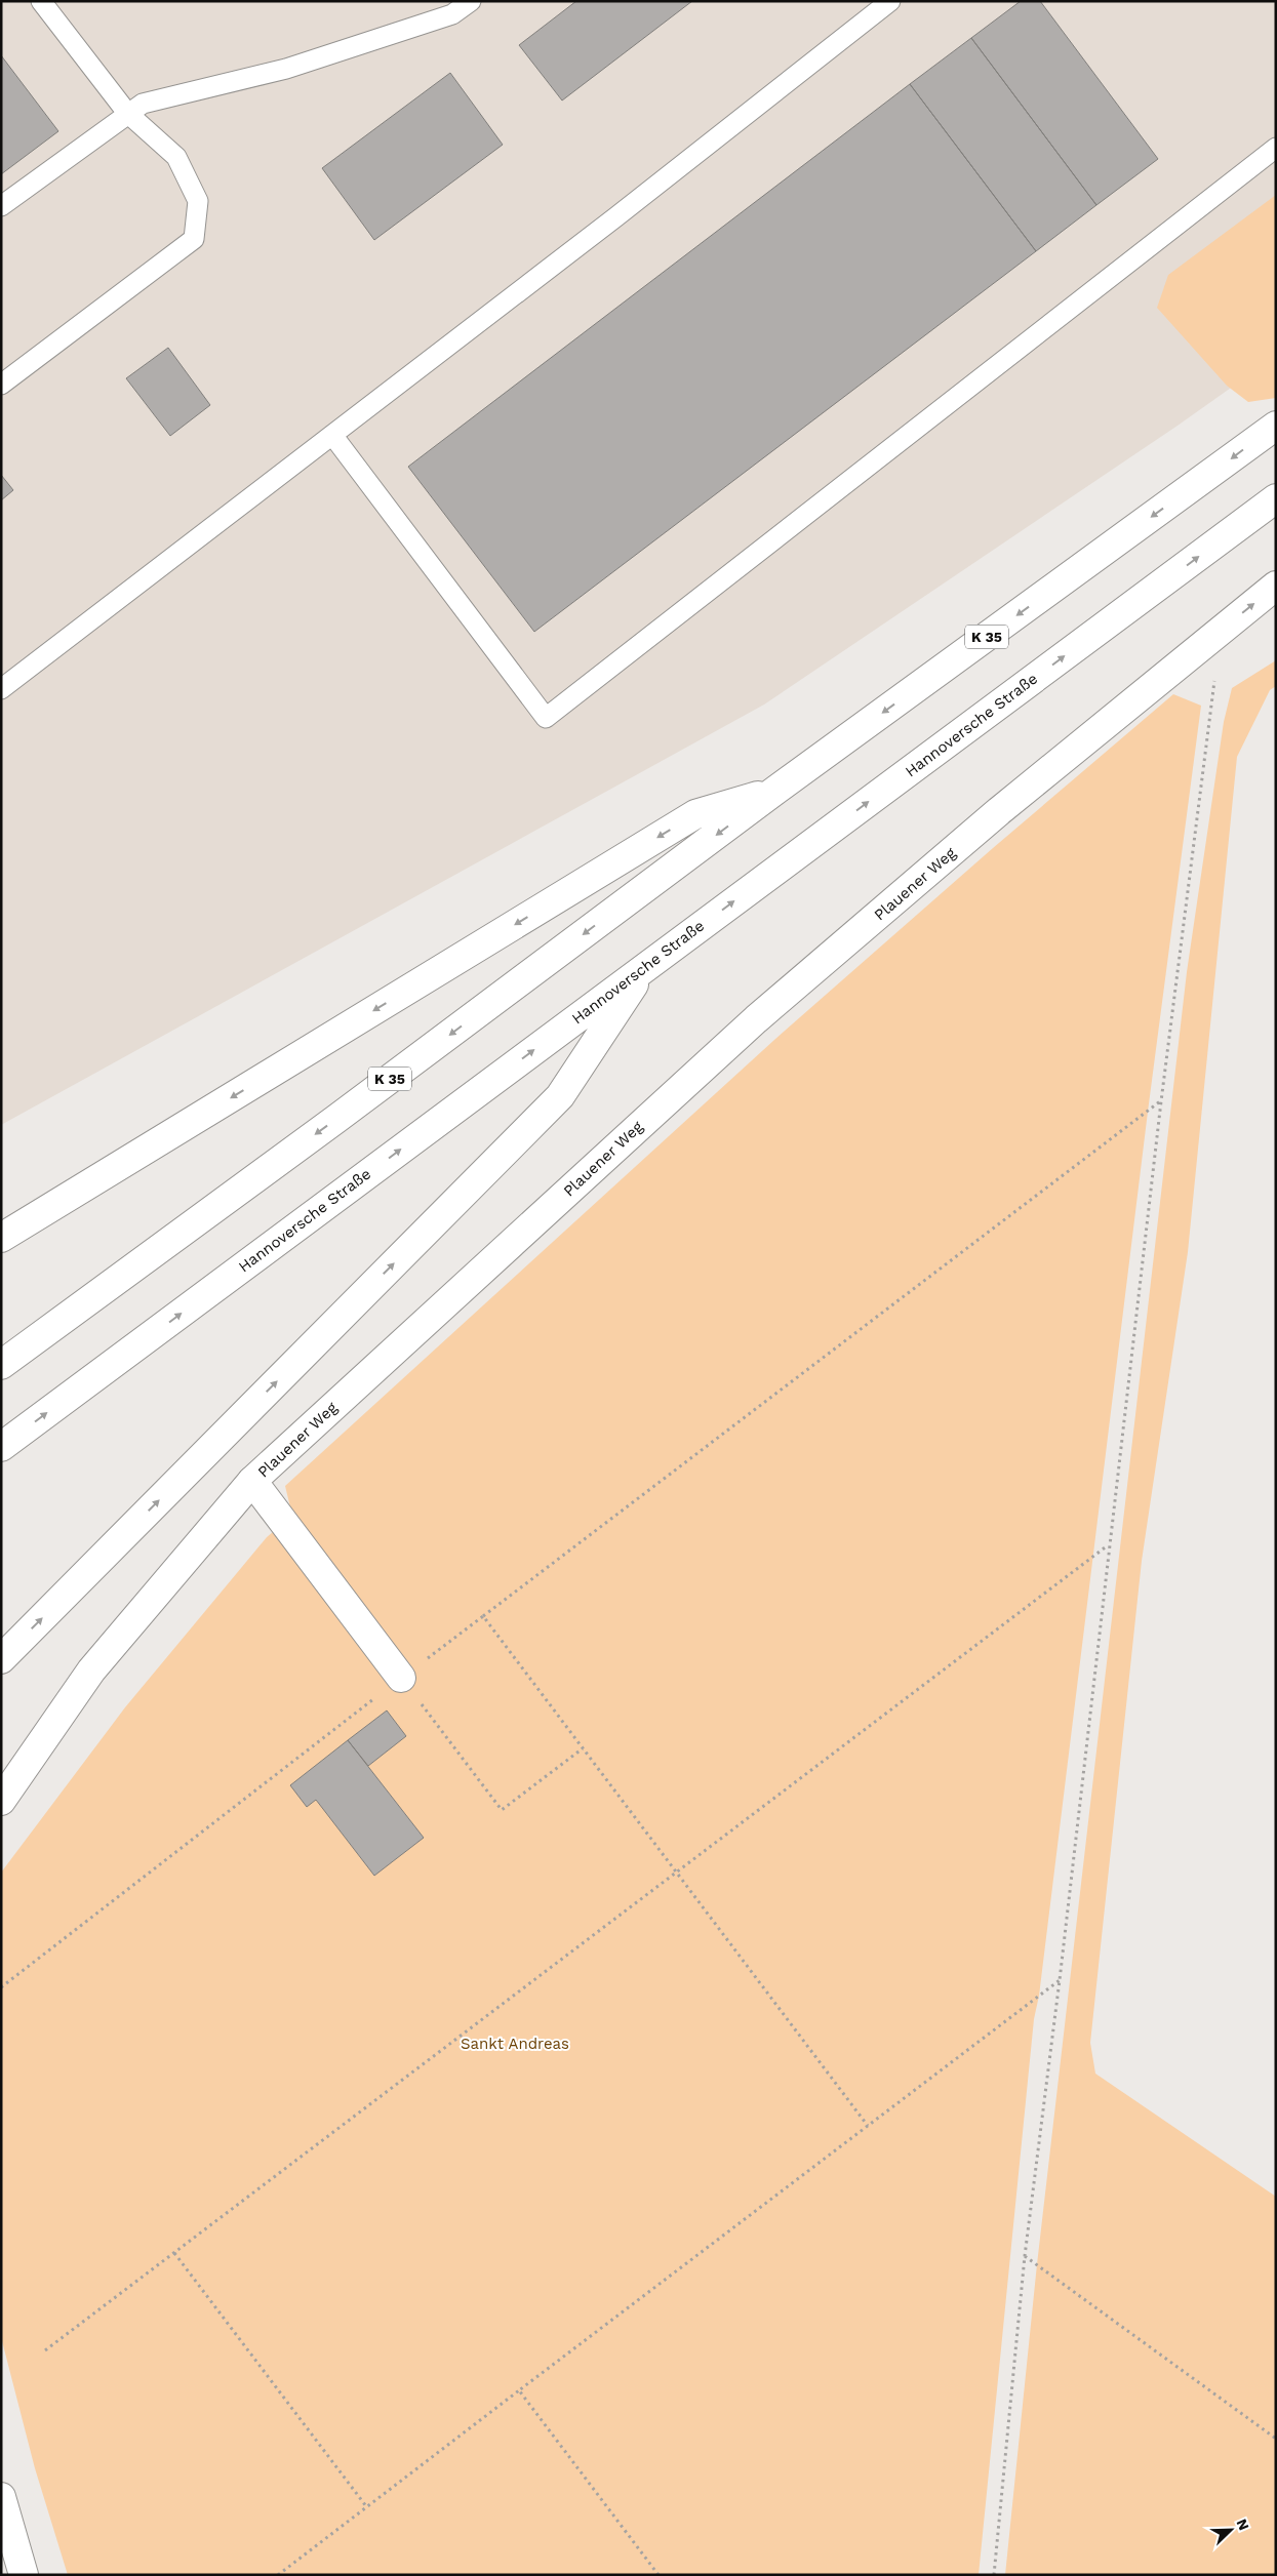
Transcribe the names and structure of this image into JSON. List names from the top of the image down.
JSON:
{
  "streets": {
    "main road": ["K 35", "Hannoversche Straße", "Plauener Weg"]
  },
  "parks": ["Sankt Andreas"],
  "north": "top right"
}
